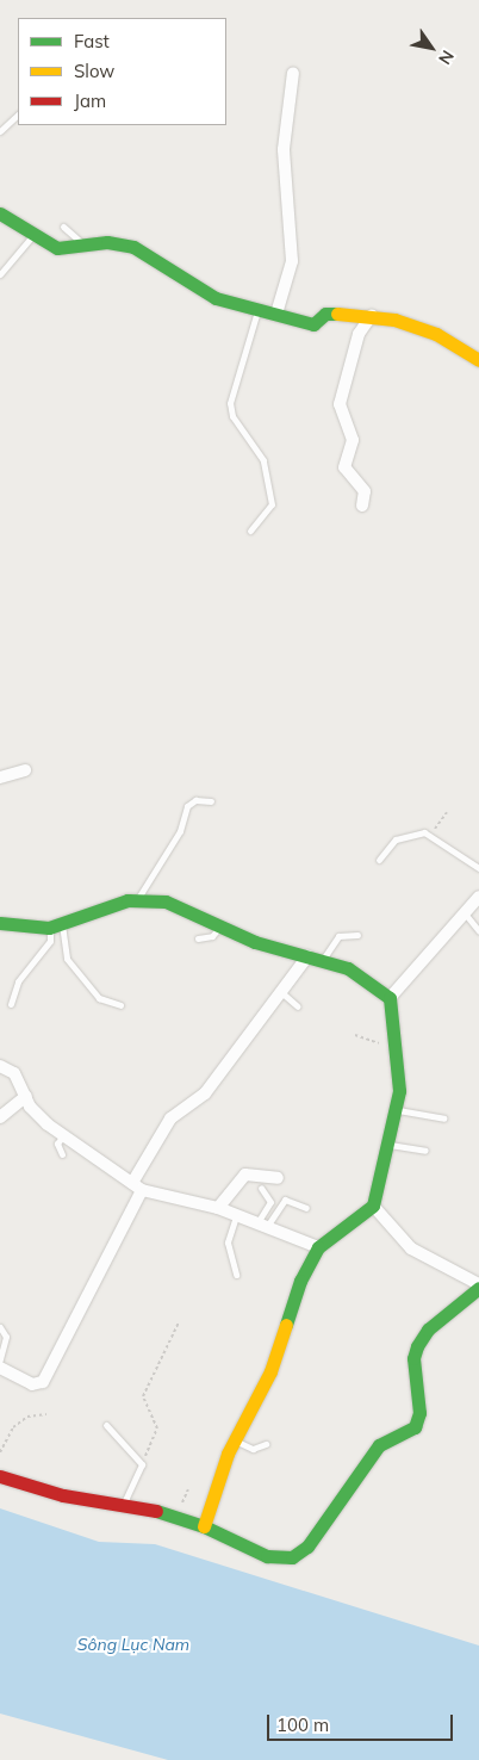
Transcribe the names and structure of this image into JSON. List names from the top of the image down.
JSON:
{
  "water": ["Sông Lục Nam"],
  "legend": ["Fast", "Slow", "Jam"],
  "scale_bar": "100 m",
  "north": "bottom right"
}
